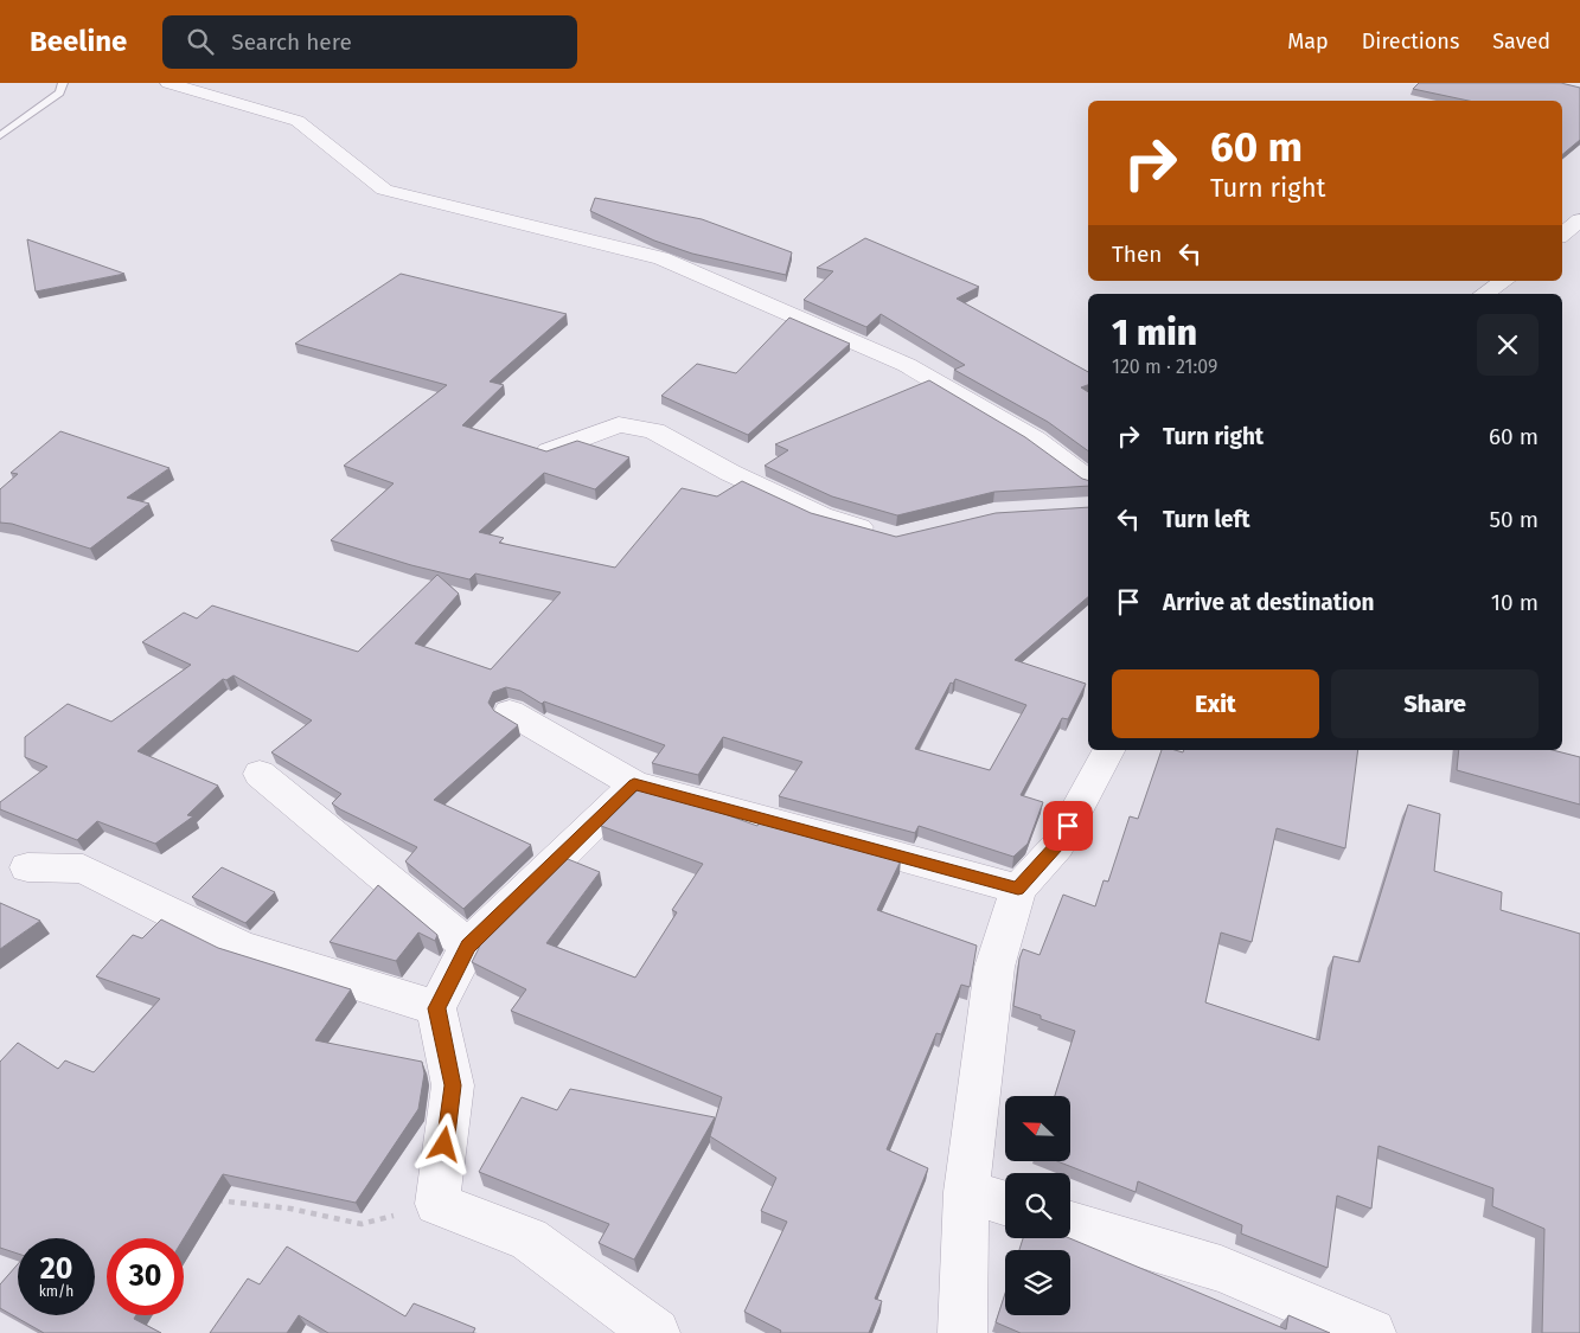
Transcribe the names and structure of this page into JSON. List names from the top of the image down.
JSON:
{
  "north": "top left",
  "page": {
    "header": "Beeline",
    "search": "Search here",
    "nav": ["Map", "Directions", "Saved"],
    "turn": ["60 m", "Turn right"],
    "then": "Then",
    "heading": ["1 min", "120 m · 21:09"],
    "list": [
      {
        "name": "Turn right",
        "value": "60 m"
      },
      {
        "name": "Turn left",
        "value": "50 m"
      },
      {
        "name": "Arrive at destination",
        "value": "10 m"
      }
    ],
    "buttons": ["Exit", "Share"],
    "speed": "20 km/h",
    "limit": "30"
  }
}
